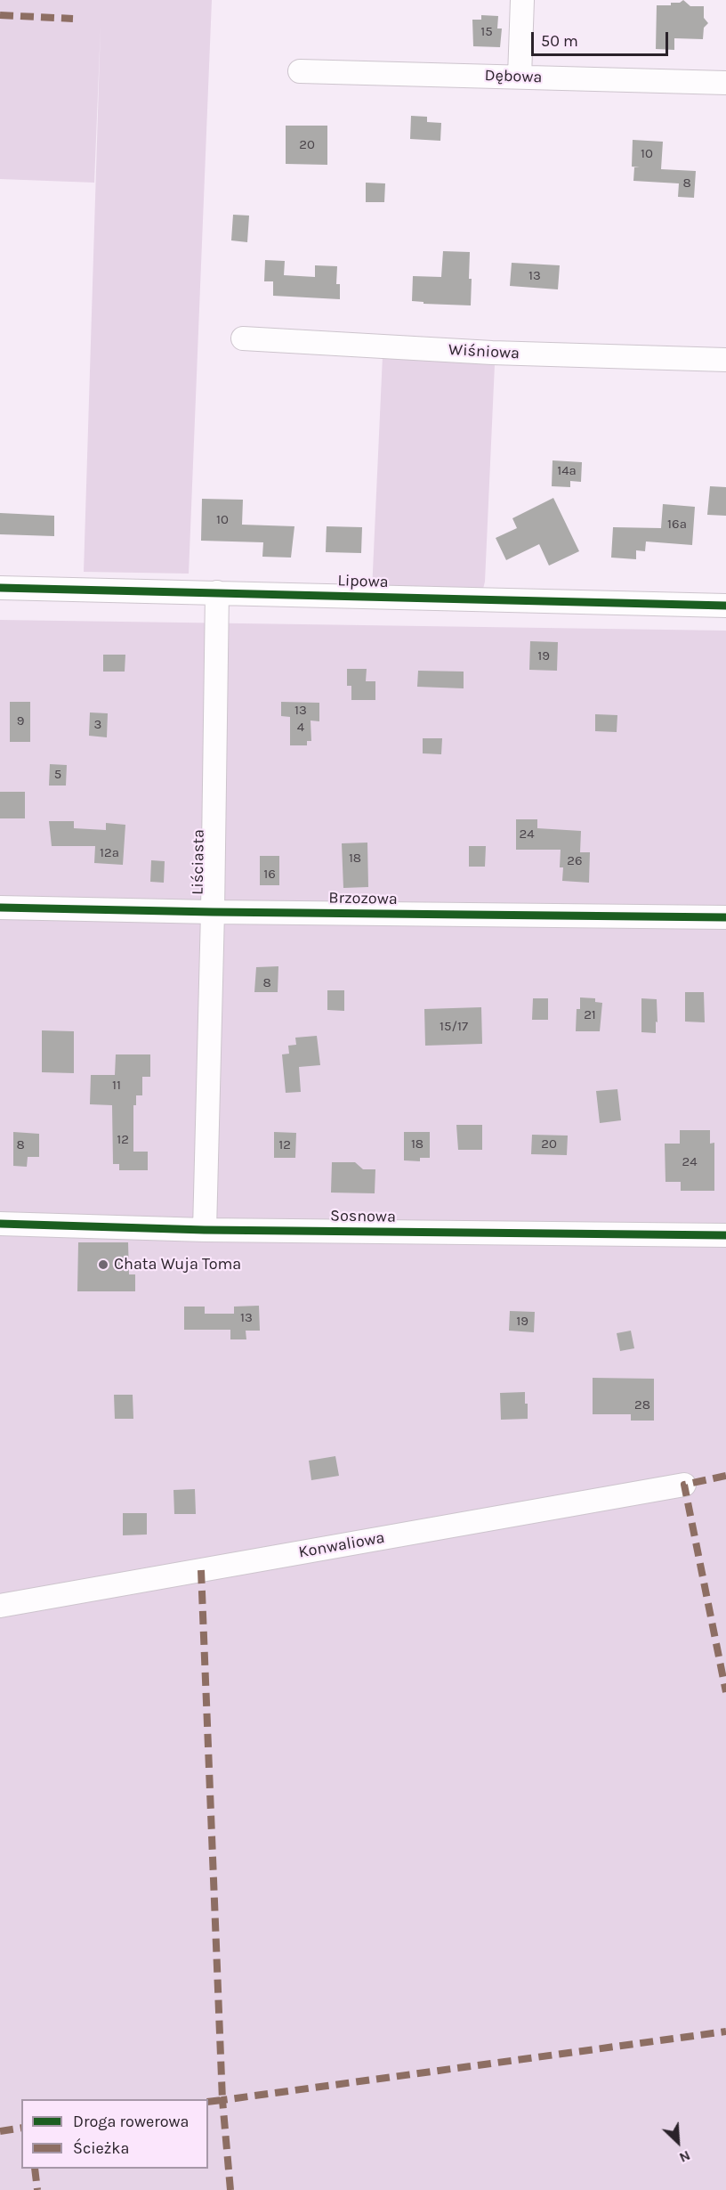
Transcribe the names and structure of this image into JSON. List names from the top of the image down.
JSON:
{
  "streets": {
    "street": [
      "Dębowa",
      "Wiśniowa",
      "Lipowa",
      "Liściasta",
      "Brzozowa",
      "Sosnowa",
      "Konwaliowa"
    ]
  },
  "crossings": [
    ["Lipowa", "Liściasta"],
    ["Liściasta", "Brzozowa"],
    ["Liściasta", "Sosnowa"]
  ],
  "places": ["Chata Wuja Toma"],
  "house_numbers": [
    "15",
    "20",
    "10",
    "8",
    "13",
    "14a",
    "10",
    "16a",
    "19",
    "13",
    "9",
    "3",
    "4",
    "5",
    "24",
    "12a",
    "18",
    "26",
    "16",
    "8",
    "21",
    "15/17",
    "11",
    "12",
    "18",
    "20",
    "8",
    "12",
    "24",
    "13",
    "19",
    "28"
  ],
  "legend": ["Droga rowerowa", "Ścieżka"],
  "scale_bar": "50 m",
  "north": "bottom right"
}
